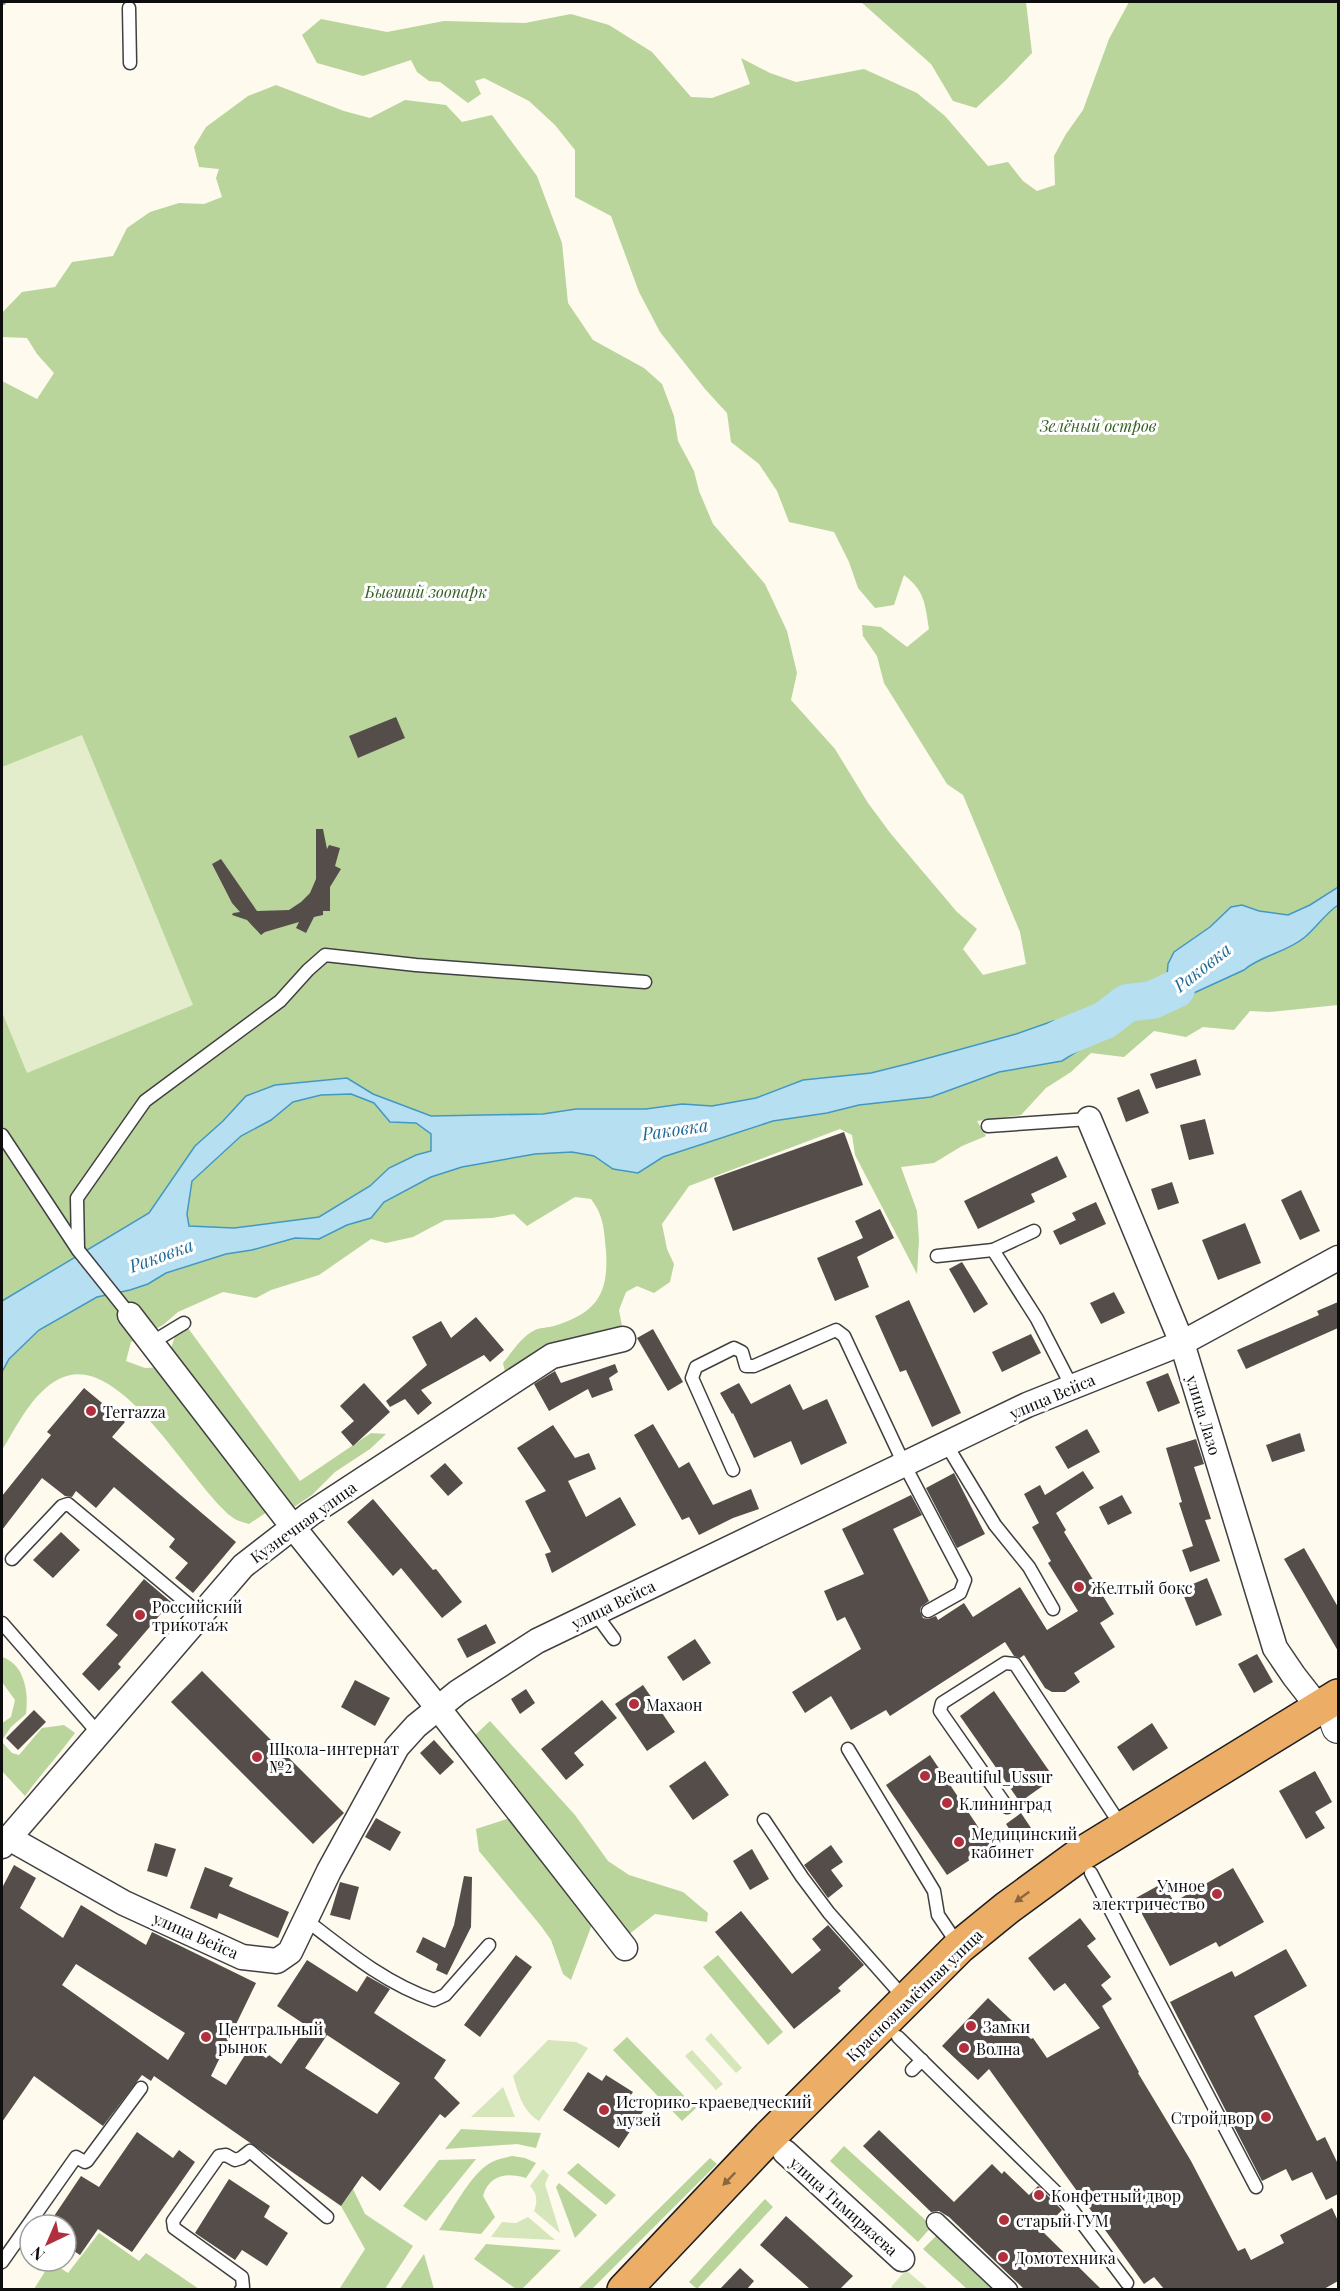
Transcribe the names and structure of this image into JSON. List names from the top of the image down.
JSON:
{
  "streets": {
    "highway": ["Краснознамённая улица"],
    "street": [
      "улица Вейса",
      "улица Лазо",
      "Кузнечная улица",
      "улица Тимирязева"
    ]
  },
  "crossings": [
    ["улица Вейса", "улица Лазо"],
    ["улица Вейса", "Кузнечная улица"],
    ["улица Лазо", "Краснознамённая улица"],
    ["Краснознамённая улица", "улица Тимирязева"]
  ],
  "water": ["Раковка"],
  "parks": ["Зелёный остров", "Бывший зоопарк"],
  "places": [
    "Terrazza",
    "Желтый бокс",
    "Российский трикотаж",
    "Махаон",
    "Школа-интернат №2",
    "Beautiful_Ussur",
    "Клининград",
    "Медицинский кабинет",
    "Умное электричество",
    "Замки",
    "Центральный рынок",
    "Волна",
    "Историко-краеведческий музей",
    "Стройдвор",
    "Конфетный двор",
    "старый ГУМ",
    "Домотехника"
  ],
  "north": "bottom left"
}
